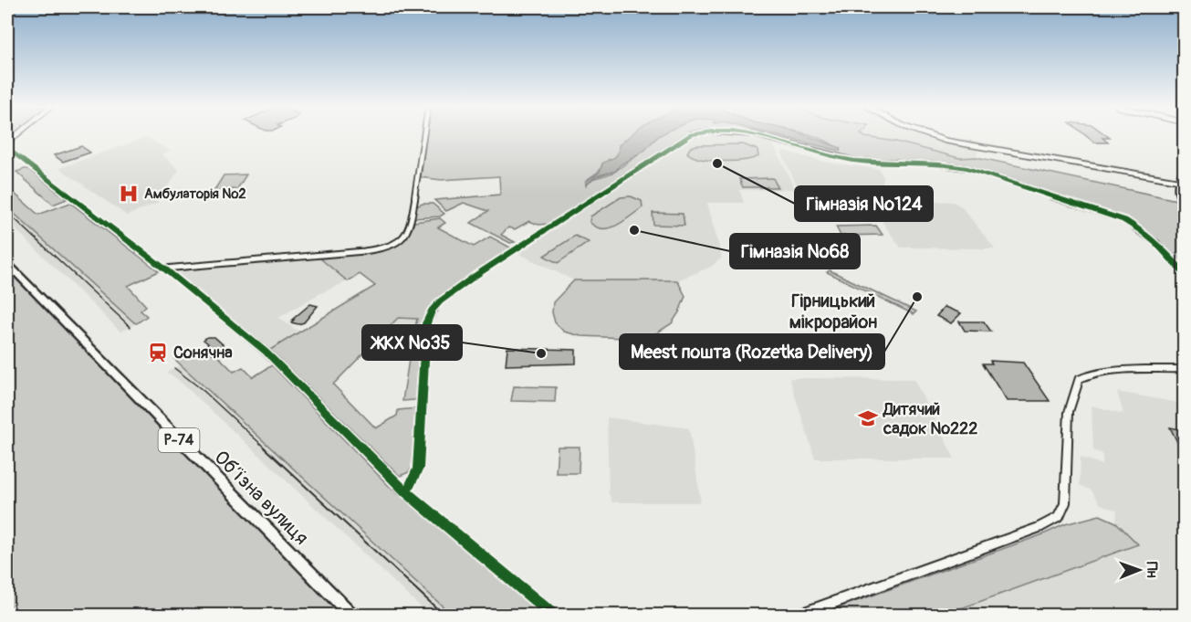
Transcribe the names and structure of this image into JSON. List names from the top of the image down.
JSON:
{
  "streets": {
    "main road": ["Р-74", "Обʼїзна вулиця"]
  },
  "districts": ["Гірницький мікрорайон"],
  "places": {
    "other": [
      "Гімназія №124",
      "Гімназія №68",
      "Meest пошта (Rozetka Delivery)",
      "ЖКХ №35"
    ],
    "hospital": ["Амбулаторія №2"],
    "station": ["Сонячна"],
    "school or university": ["Дитячий садок №222"]
  },
  "north": "right"
}
